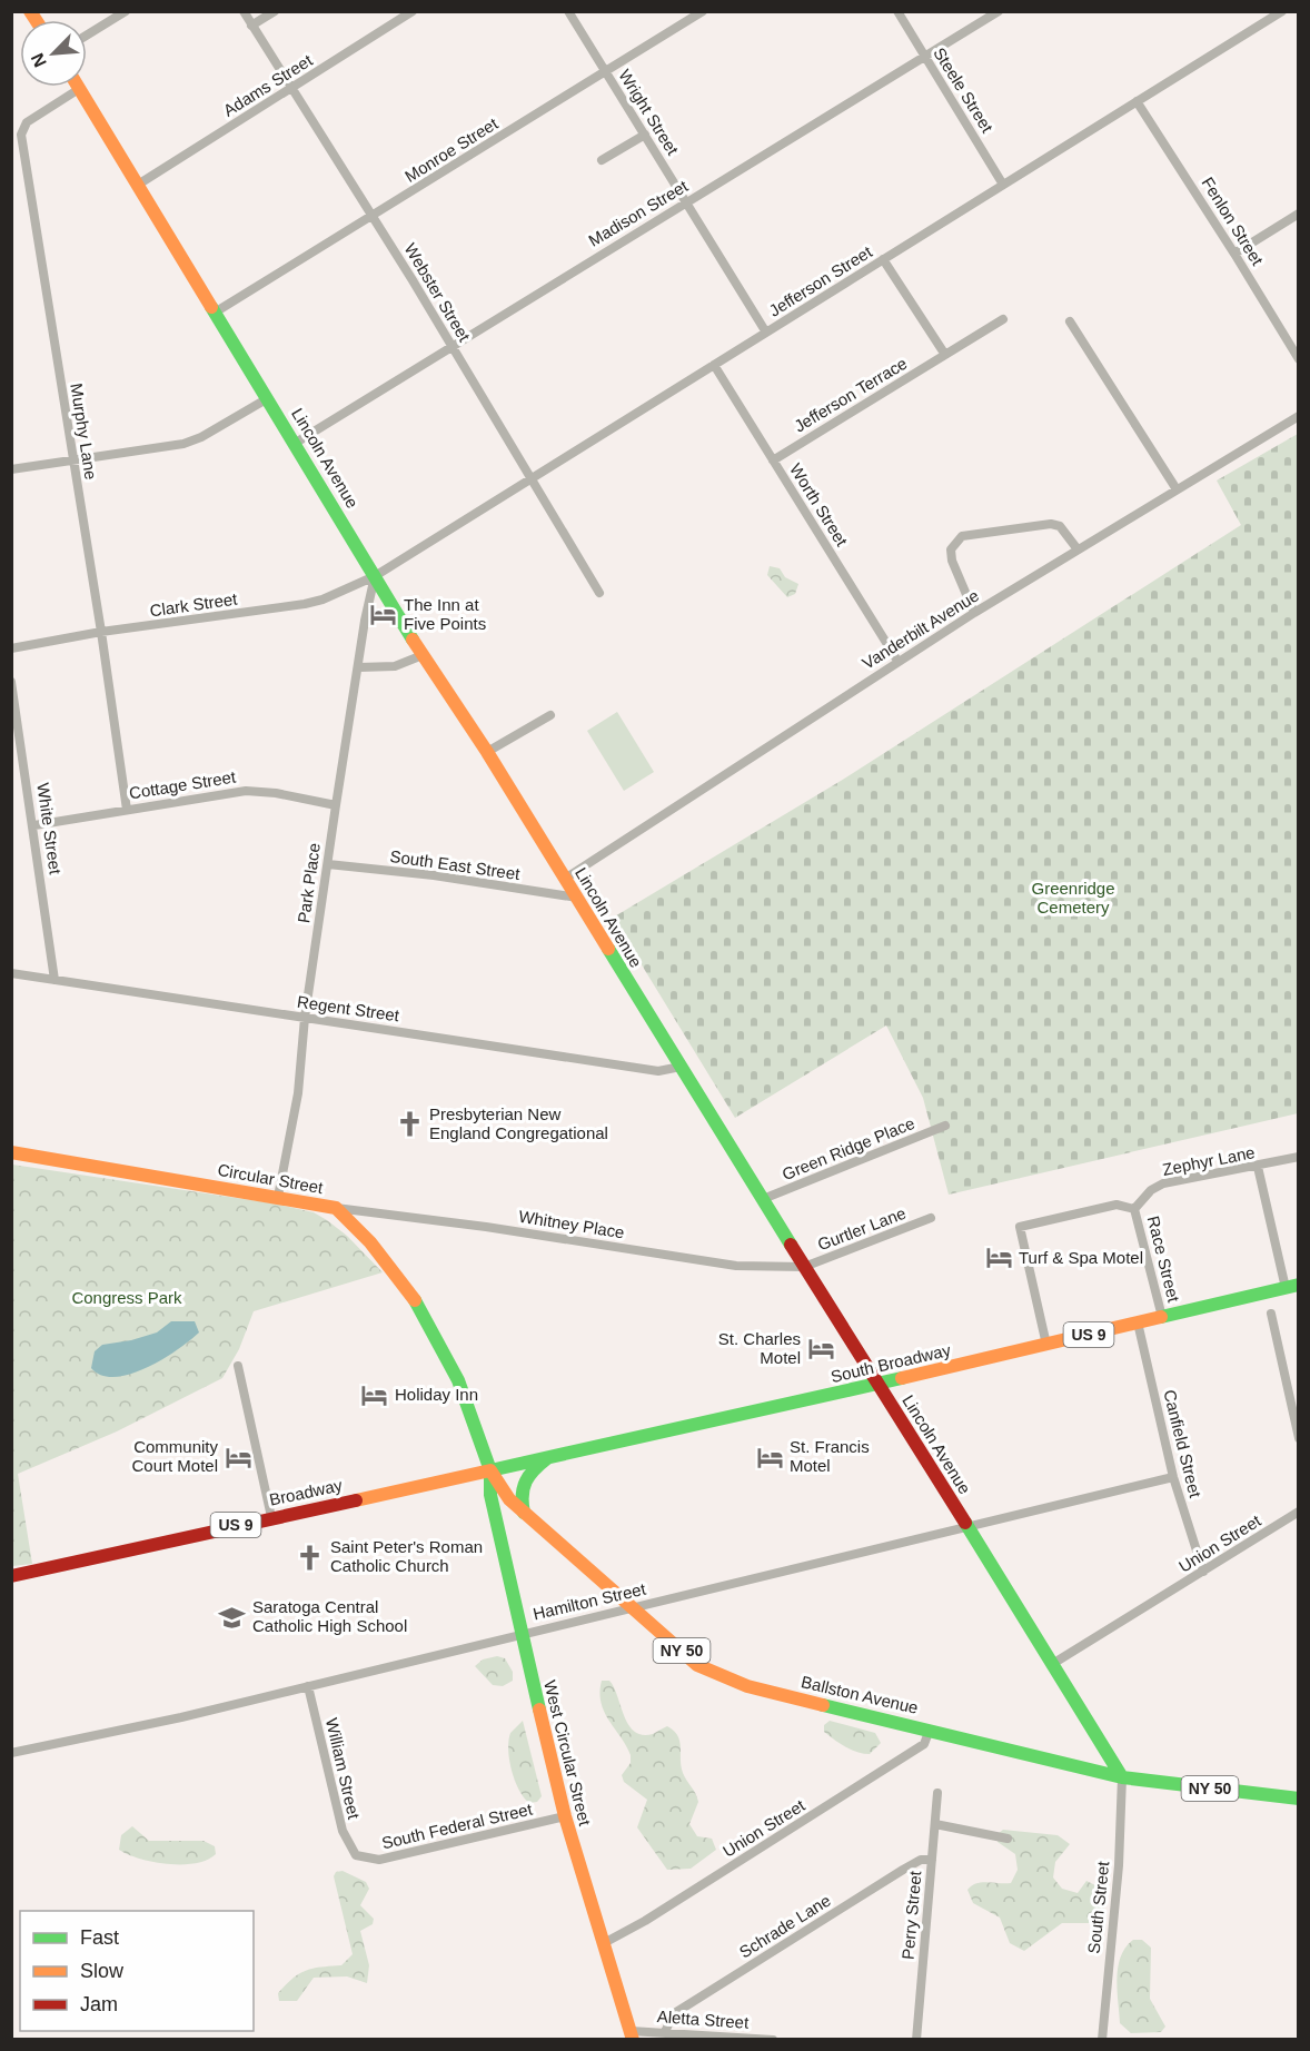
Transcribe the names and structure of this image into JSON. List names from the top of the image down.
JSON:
{
  "streets": {
    "main road": [
      "Lincoln Avenue",
      "Circular Street",
      "US 9",
      "South Broadway",
      "Broadway",
      "NY 50",
      "Ballston Avenue",
      "West Circular Street"
    ],
    "street": [
      "Adams Street",
      "Steele Street",
      "Wright Street",
      "Monroe Street",
      "Madison Street",
      "Fenlon Street",
      "Jefferson Street",
      "Webster Street",
      "Jefferson Terrace",
      "Murphy Lane",
      "Worth Street",
      "Clark Street",
      "Vanderbilt Avenue",
      "Cottage Street",
      "White Street",
      "South East Street",
      "Park Place",
      "Regent Street",
      "Green Ridge Place",
      "Zephyr Lane",
      "Whitney Place",
      "Gurtler Lane",
      "Race Street",
      "Canfield Street",
      "Union Street",
      "Hamilton Street",
      "William Street",
      "South Federal Street",
      "South Street",
      "Perry Street",
      "Schrade Lane",
      "Aletta Street"
    ]
  },
  "crossings": [
    ["Adams Street", "Webster Street"],
    ["Adams Street", "Lincoln Avenue"],
    ["Steele Street", "Madison Street"],
    ["Steele Street", "Jefferson Street"],
    ["Wright Street", "Monroe Street"],
    ["Wright Street", "Madison Street"],
    ["Wright Street", "Jefferson Street"],
    ["Monroe Street", "Webster Street"],
    ["Monroe Street", "Lincoln Avenue"],
    ["Madison Street", "Webster Street"],
    ["Madison Street", "Lincoln Avenue"],
    ["Fenlon Street", "Jefferson Street"],
    ["Jefferson Street", "Webster Street"],
    ["Jefferson Street", "Lincoln Avenue"],
    ["Jefferson Street", "Worth Street"],
    ["Jefferson Street", "Clark Street"],
    ["Jefferson Street", "Park Place"],
    ["Jefferson Terrace", "Worth Street"],
    ["Murphy Lane", "Lincoln Avenue"],
    ["Murphy Lane", "Clark Street"],
    ["Murphy Lane", "Cottage Street"],
    ["Lincoln Avenue", "Clark Street"],
    ["Lincoln Avenue", "Vanderbilt Avenue"],
    ["Lincoln Avenue", "South East Street"],
    ["Lincoln Avenue", "Park Place"],
    ["Lincoln Avenue", "Regent Street"],
    ["Lincoln Avenue", "Green Ridge Place"],
    ["Lincoln Avenue", "Whitney Place"],
    ["Lincoln Avenue", "Gurtler Lane"],
    ["Lincoln Avenue", "South Broadway"],
    ["Lincoln Avenue", "Union Street"],
    ["Lincoln Avenue", "Hamilton Street"],
    ["Lincoln Avenue", "Ballston Avenue"],
    ["Lincoln Avenue", "South Street"],
    ["Worth Street", "Vanderbilt Avenue"],
    ["Clark Street", "Park Place"],
    ["Cottage Street", "White Street"],
    ["Cottage Street", "Park Place"],
    ["White Street", "Regent Street"],
    ["South East Street", "Park Place"],
    ["Park Place", "Regent Street"],
    ["Park Place", "Circular Street"],
    ["Zephyr Lane", "Race Street"],
    ["Circular Street", "Whitney Place"],
    ["Circular Street", "South Broadway"],
    ["Circular Street", "Broadway"],
    ["Circular Street", "Ballston Avenue"],
    ["Circular Street", "West Circular Street"],
    ["Whitney Place", "Gurtler Lane"],
    ["Race Street", "South Broadway"],
    ["South Broadway", "Canfield Street"],
    ["South Broadway", "Broadway"],
    ["South Broadway", "Ballston Avenue"],
    ["South Broadway", "West Circular Street"],
    ["Canfield Street", "Union Street"],
    ["Canfield Street", "Hamilton Street"],
    ["Broadway", "Ballston Avenue"],
    ["Broadway", "West Circular Street"],
    ["Union Street", "Ballston Avenue"],
    ["Union Street", "West Circular Street"],
    ["Hamilton Street", "Ballston Avenue"],
    ["Hamilton Street", "West Circular Street"],
    ["Hamilton Street", "William Street"],
    ["Ballston Avenue", "West Circular Street"],
    ["Ballston Avenue", "South Street"],
    ["West Circular Street", "South Federal Street"],
    ["West Circular Street", "Aletta Street"],
    ["William Street", "South Federal Street"],
    ["Perry Street", "Schrade Lane"],
    ["Schrade Lane", "Aletta Street"]
  ],
  "parks": ["Greenridge Cemetery", "Congress Park"],
  "places": {
    "hotel": [
      "The Inn at Five Points",
      "Turf & Spa Motel",
      "St. Charles Motel",
      "Holiday Inn",
      "Community Court Motel",
      "St. Francis Motel"
    ],
    "church": ["Presbyterian New England Congregational", "Saint Peter's Roman Catholic Church"],
    "school or university": ["Saratoga Central Catholic High School"]
  },
  "legend": ["Fast", "Slow", "Jam"],
  "north": "bottom left"
}
